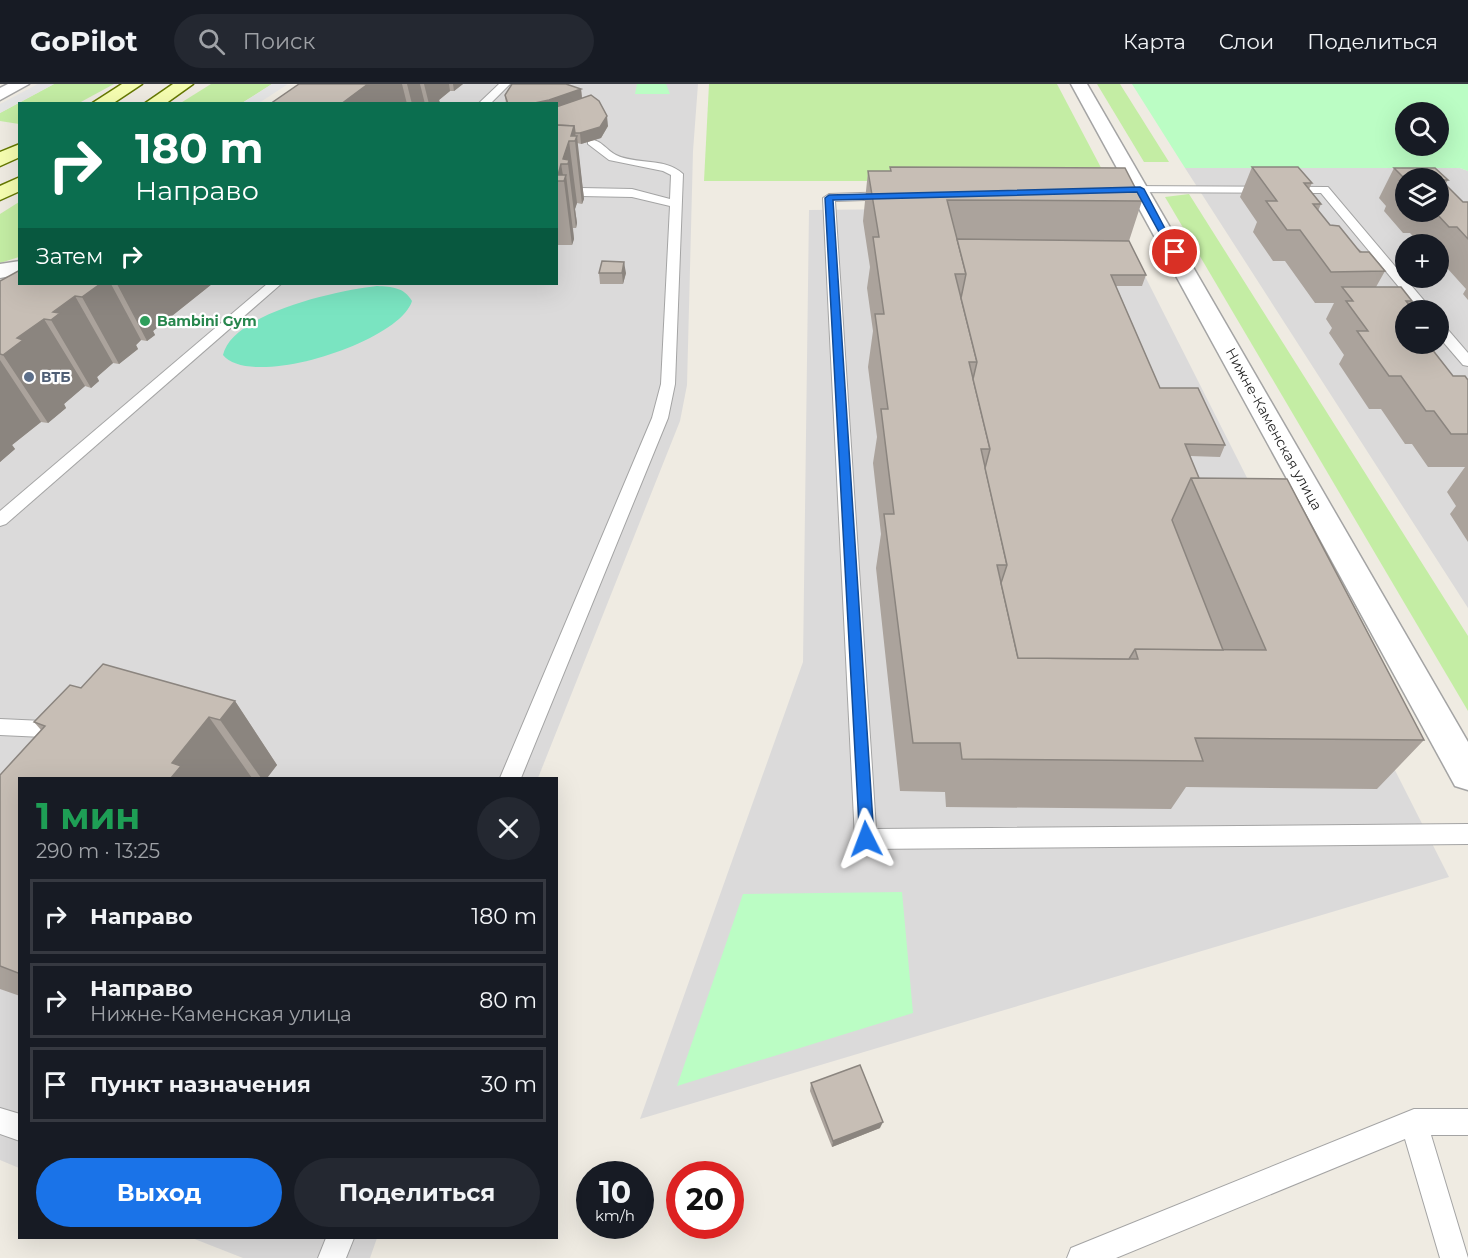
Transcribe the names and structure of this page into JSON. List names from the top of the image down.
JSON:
{
  "streets": {
    "street": ["Нижне-Каменская улица"]
  },
  "places": ["Bambini Gym", "ВТБ"],
  "page": {
    "header": "GoPilot",
    "search": "Поиск",
    "nav": ["Карта", "Слои", "Поделиться"],
    "map_buttons": ["+", "−"],
    "turn": ["180 m", "Направо"],
    "then": "Затем",
    "heading": ["1 мин", "290 m · 13:25"],
    "list": [
      {
        "name": "Направо",
        "value": "180 m"
      },
      {
        "name": "Направо",
        "note": "Нижне-Каменская улица",
        "value": "80 m"
      },
      {
        "name": "Пункт назначения",
        "value": "30 m"
      }
    ],
    "buttons": ["Выход", "Поделиться"],
    "speed": "10 km/h",
    "limit": "20"
  }
}
